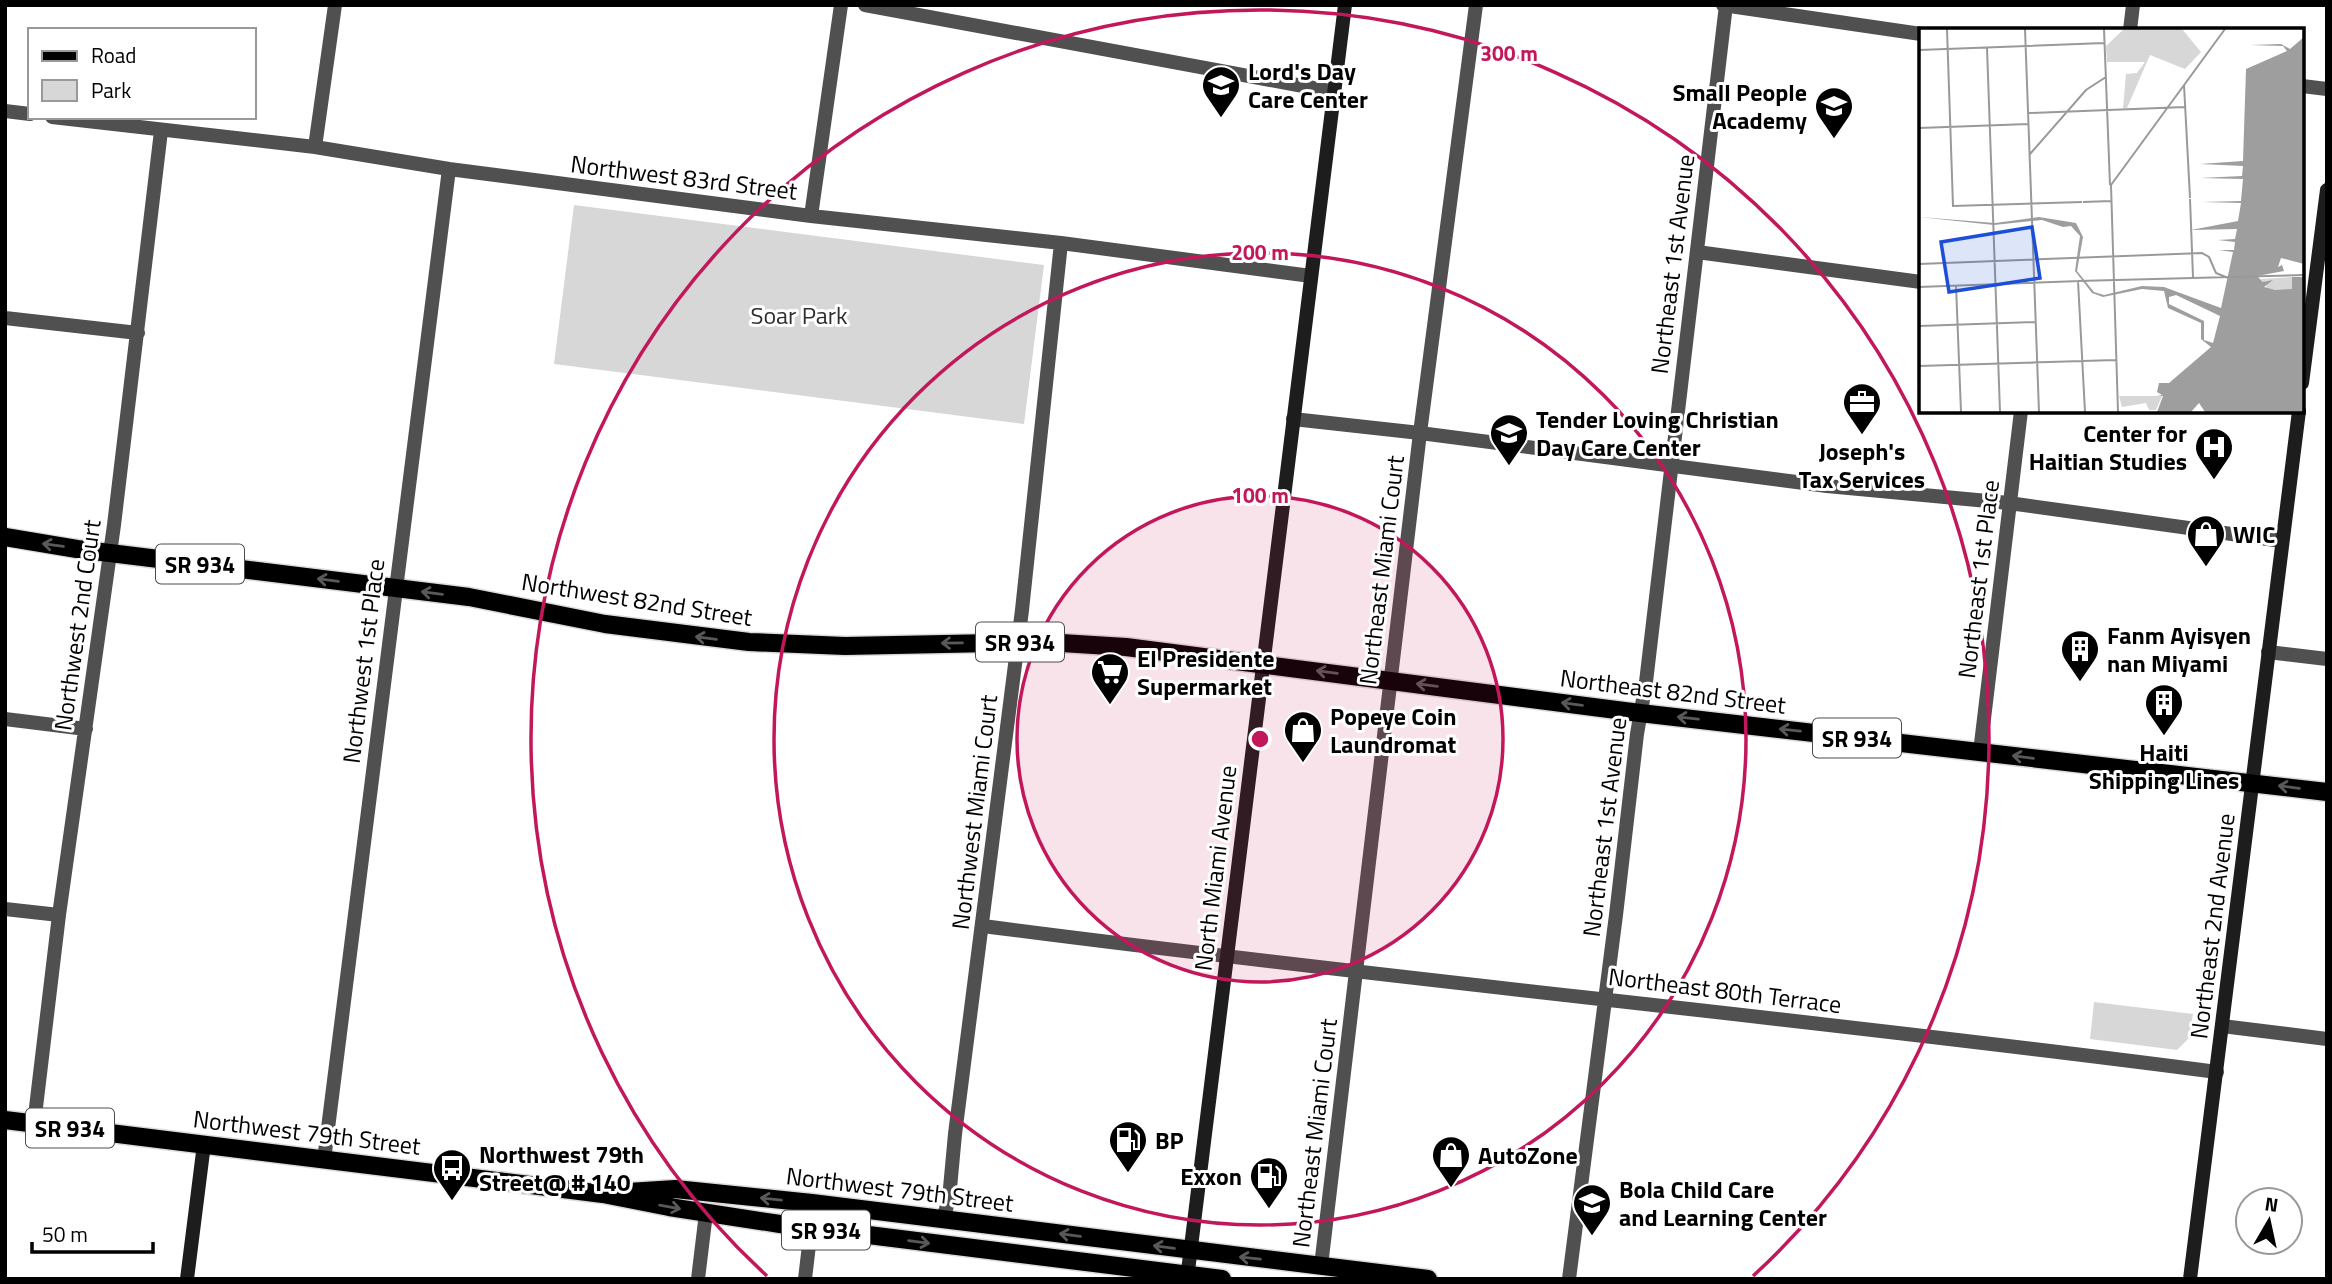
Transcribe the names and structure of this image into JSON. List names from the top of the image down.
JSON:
{
  "streets": {
    "main road": [
      "SR 934",
      "Northwest 82nd Street",
      "Northeast 82nd Street",
      "North Miami Avenue",
      "Northeast 2nd Avenue",
      "Northwest 79th Street"
    ],
    "street": [
      "Northwest 83rd Street",
      "Northeast 1st Avenue",
      "Northeast Miami Court",
      "Northeast 1st Place",
      "Northwest 2nd Court",
      "Northwest 1st Place",
      "Northwest Miami Court",
      "Northeast 80th Terrace"
    ]
  },
  "crossings": [
    ["Northwest 83rd Street", "Northwest 2nd Court"],
    ["Northwest 83rd Street", "Northwest 1st Place"],
    ["Northwest 83rd Street", "Northwest Miami Court"],
    ["Northwest 83rd Street", "North Miami Avenue"],
    ["Northeast 1st Avenue", "Northeast 82nd Street"],
    ["Northeast 1st Avenue", "Northeast 80th Terrace"],
    ["SR 934", "North Miami Avenue"],
    ["SR 934", "Northwest 79th Street"],
    ["Northeast Miami Court", "Northeast 82nd Street"],
    ["Northeast Miami Court", "Northeast 80th Terrace"],
    ["Northeast Miami Court", "Northwest 79th Street"],
    ["Northeast 1st Place", "Northeast 82nd Street"],
    ["Northwest 82nd Street", "Northwest 2nd Court"],
    ["Northwest 82nd Street", "Northwest 1st Place"],
    ["Northwest 82nd Street", "Northeast 82nd Street"],
    ["Northwest 82nd Street", "Northwest Miami Court"],
    ["Northwest 82nd Street", "North Miami Avenue"],
    ["Northwest 2nd Court", "Northwest 79th Street"],
    ["Northwest 1st Place", "Northwest 79th Street"],
    ["Northeast 82nd Street", "North Miami Avenue"],
    ["Northeast 82nd Street", "Northeast 2nd Avenue"],
    ["Northwest Miami Court", "Northeast 80th Terrace"],
    ["Northwest Miami Court", "Northwest 79th Street"],
    ["North Miami Avenue", "Northeast 80th Terrace"],
    ["North Miami Avenue", "Northwest 79th Street"],
    ["Northeast 2nd Avenue", "Northeast 80th Terrace"]
  ],
  "one_way": ["Northwest 82nd Street", "Northeast 82nd Street"],
  "parks": ["Soar Park"],
  "places": {
    "school or university": [
      "Lord's Day Care Center",
      "Small People Academy",
      "Tender Loving Christian Day Care Center",
      "Bola Child Care and Learning Center"
    ],
    "office": ["Joseph's Tax Services"],
    "hospital": ["Center for Haitian Studies"],
    "shop": ["WIC", "Popeye Coin Laundromat", "AutoZone"],
    "building": ["Fanm Ayisyen nan Miyami", "Haiti Shipping Lines"],
    "supermarket": ["El Presidente Supermarket"],
    "fuel station": ["BP", "Exxon"],
    "bus stop": ["Northwest 79th Street@ # 140"]
  },
  "legend": ["Road", "Park"],
  "scale_bar": "50 m",
  "north": "top",
  "rings": ["300 m", "200 m", "100 m"]
}
